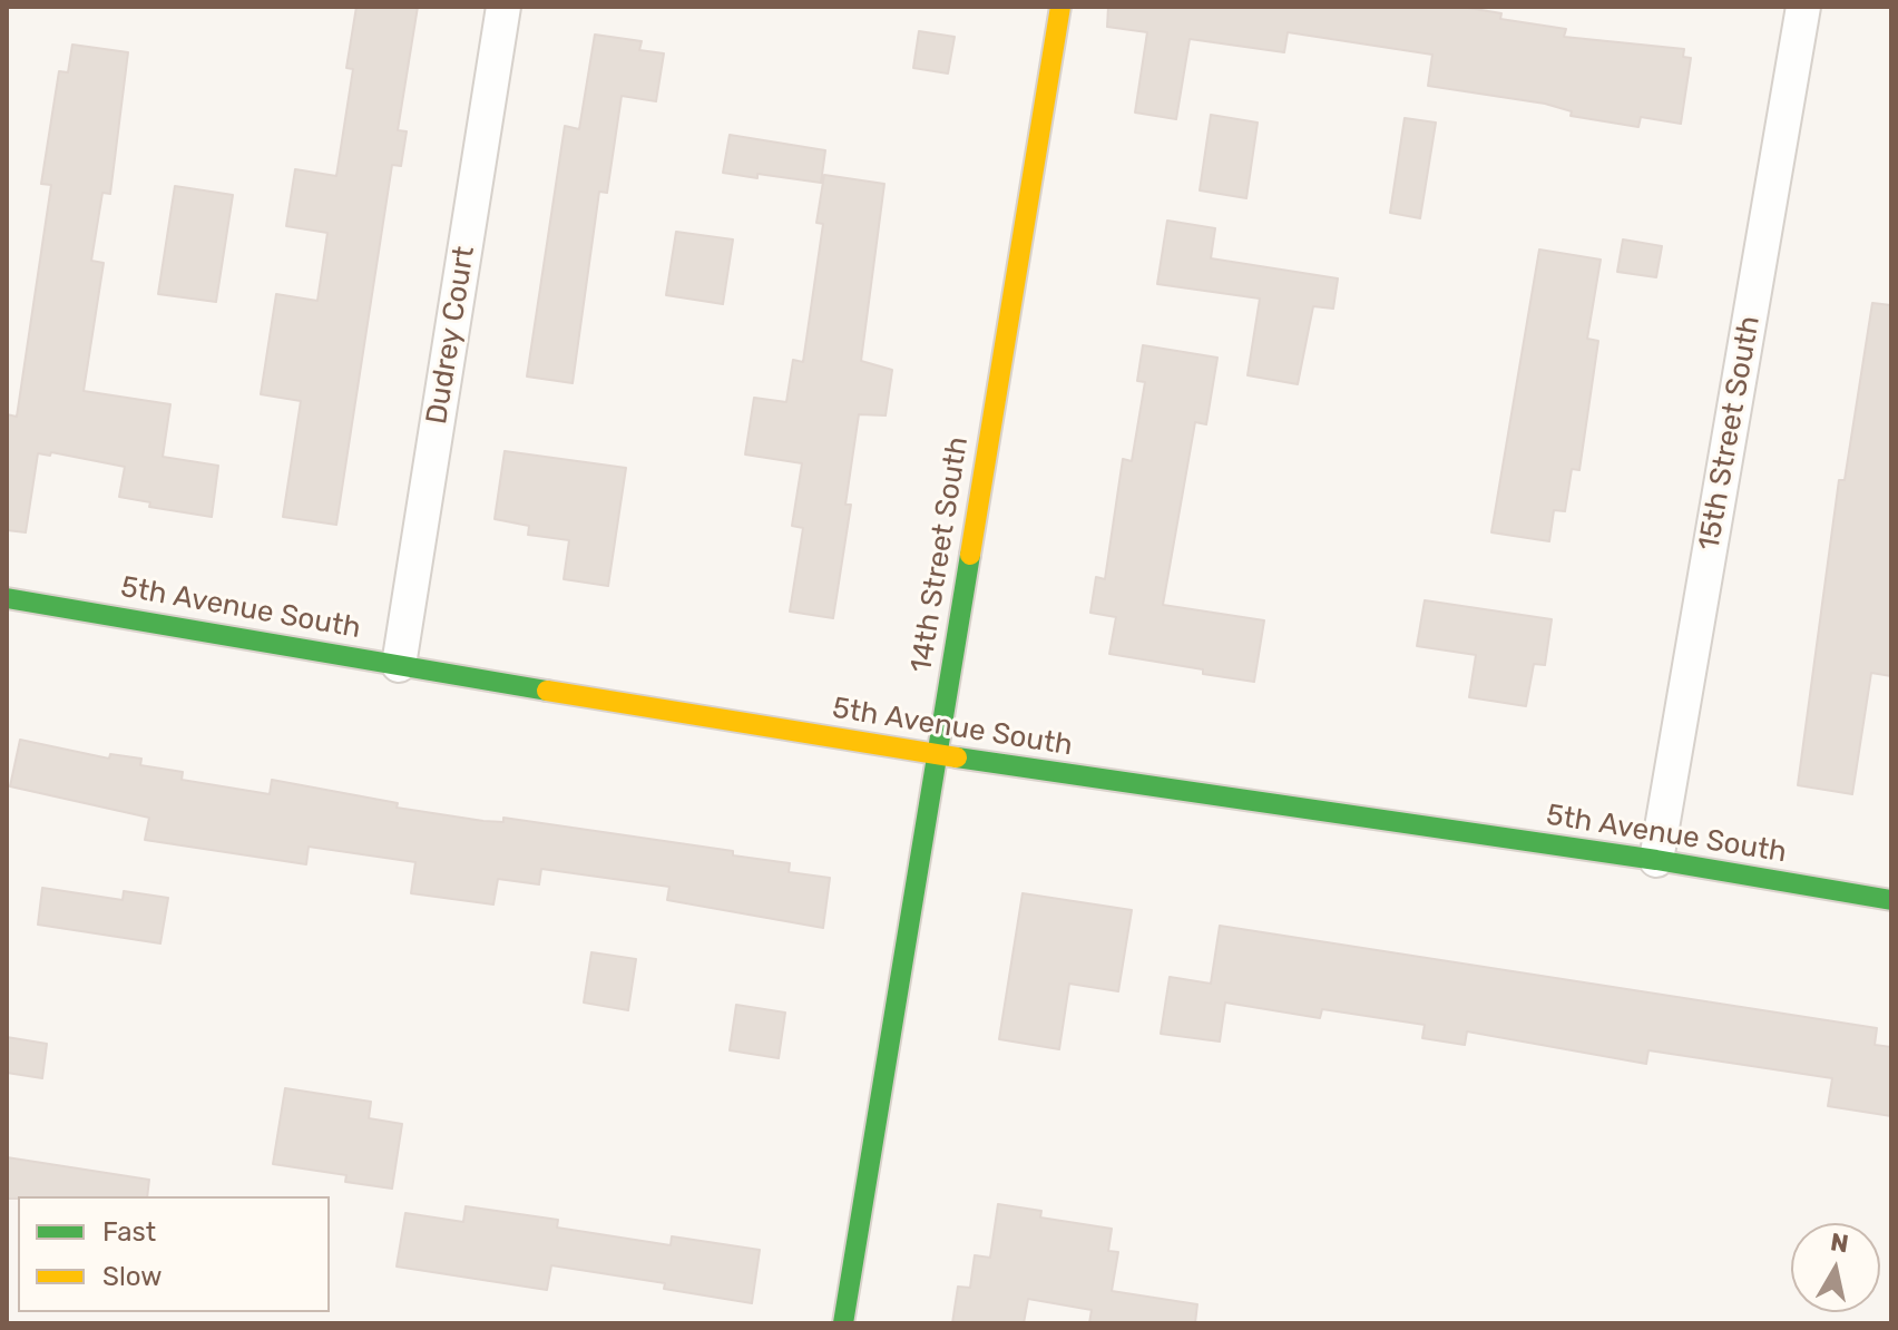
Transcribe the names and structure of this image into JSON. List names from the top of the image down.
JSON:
{
  "streets": {
    "street": [
      "Dudrey Court",
      "15th Street South",
      "14th Street South",
      "5th Avenue South"
    ]
  },
  "crossings": [
    ["Dudrey Court", "5th Avenue South"],
    ["15th Street South", "5th Avenue South"],
    ["14th Street South", "5th Avenue South"]
  ],
  "legend": ["Fast", "Slow"],
  "north": "top"
}
